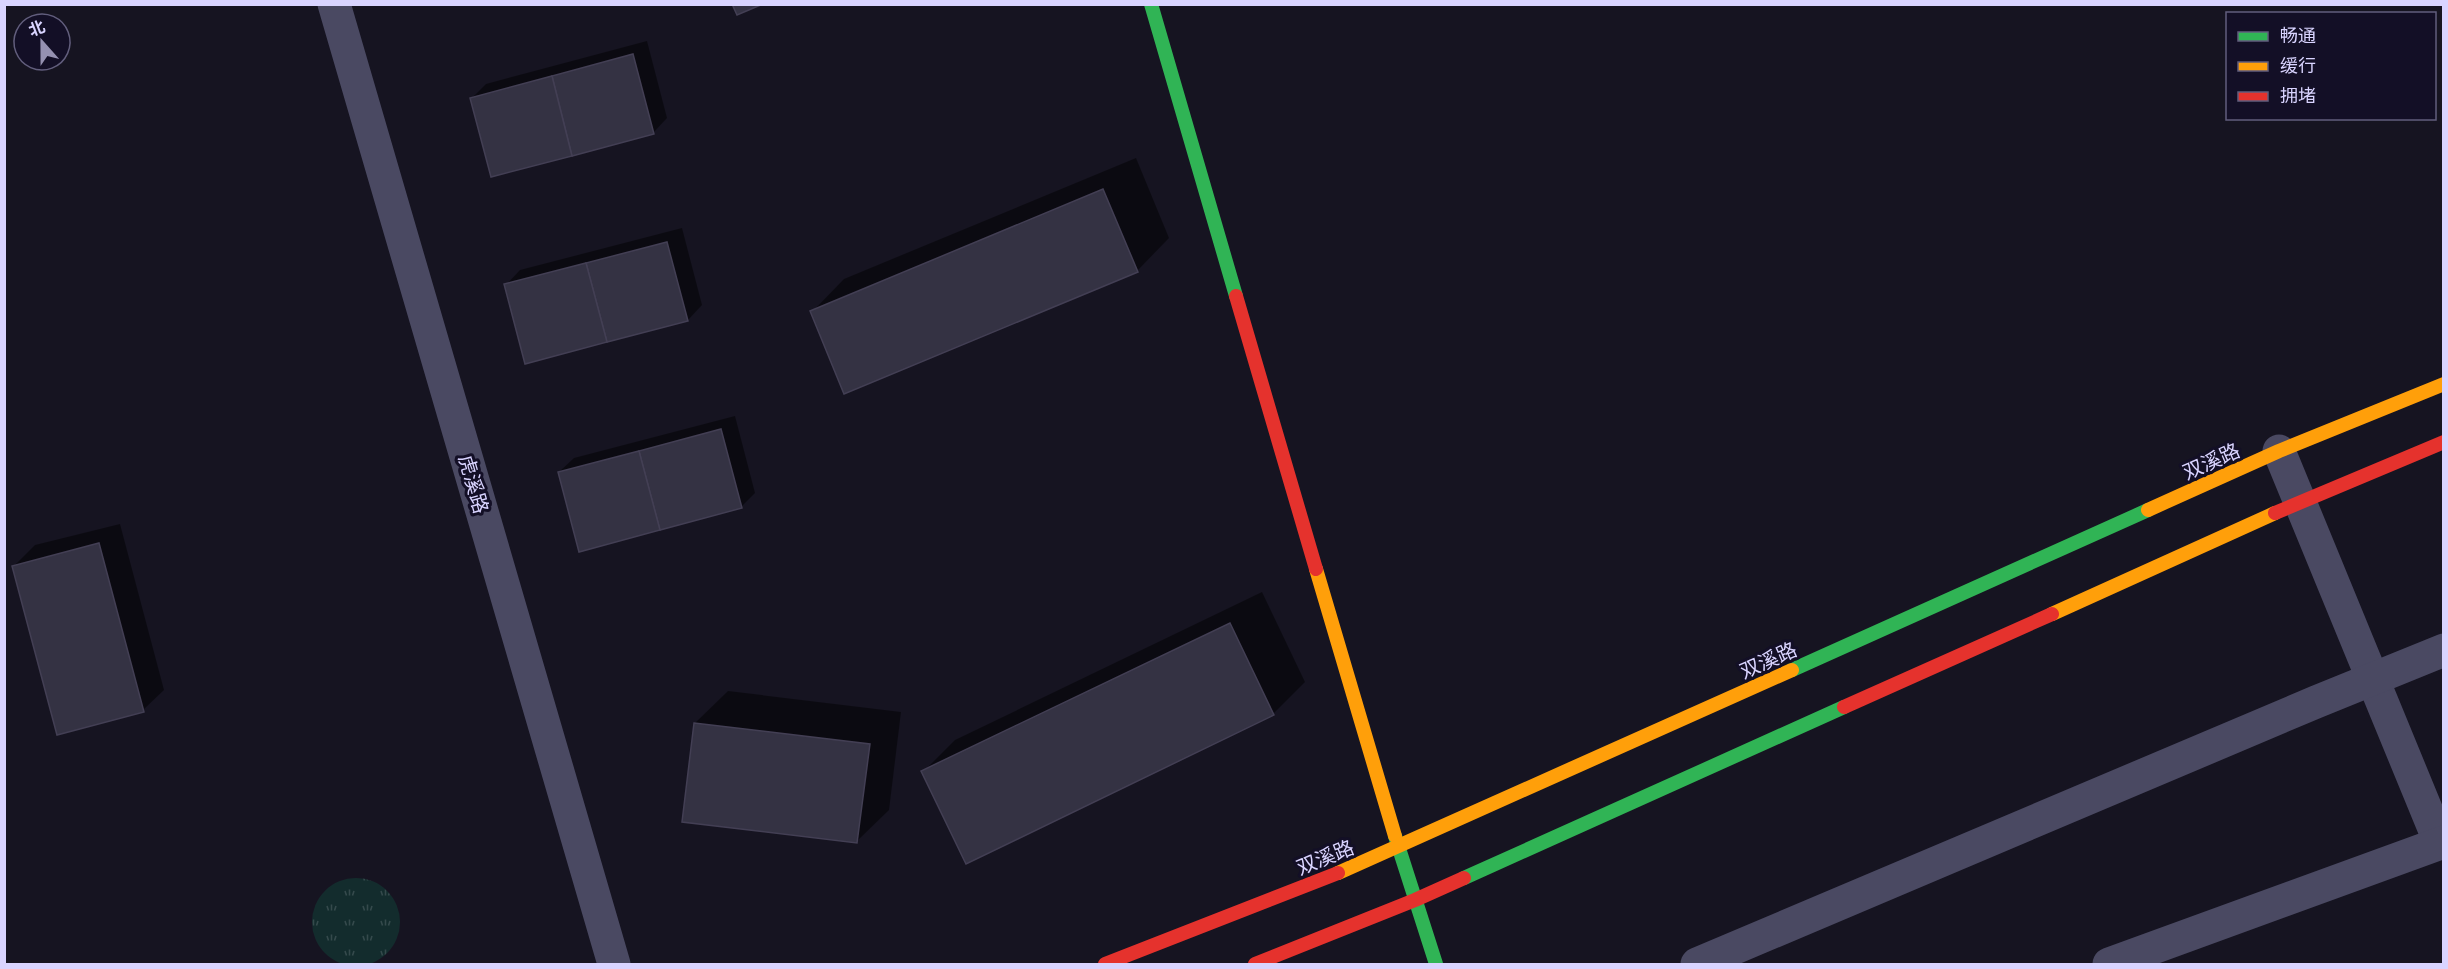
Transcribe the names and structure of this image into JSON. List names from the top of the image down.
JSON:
{
  "streets": {
    "street": ["双溪路", "虎溪路"]
  },
  "legend": ["畅通", "缓行", "拥堵"],
  "north": "top"
}
